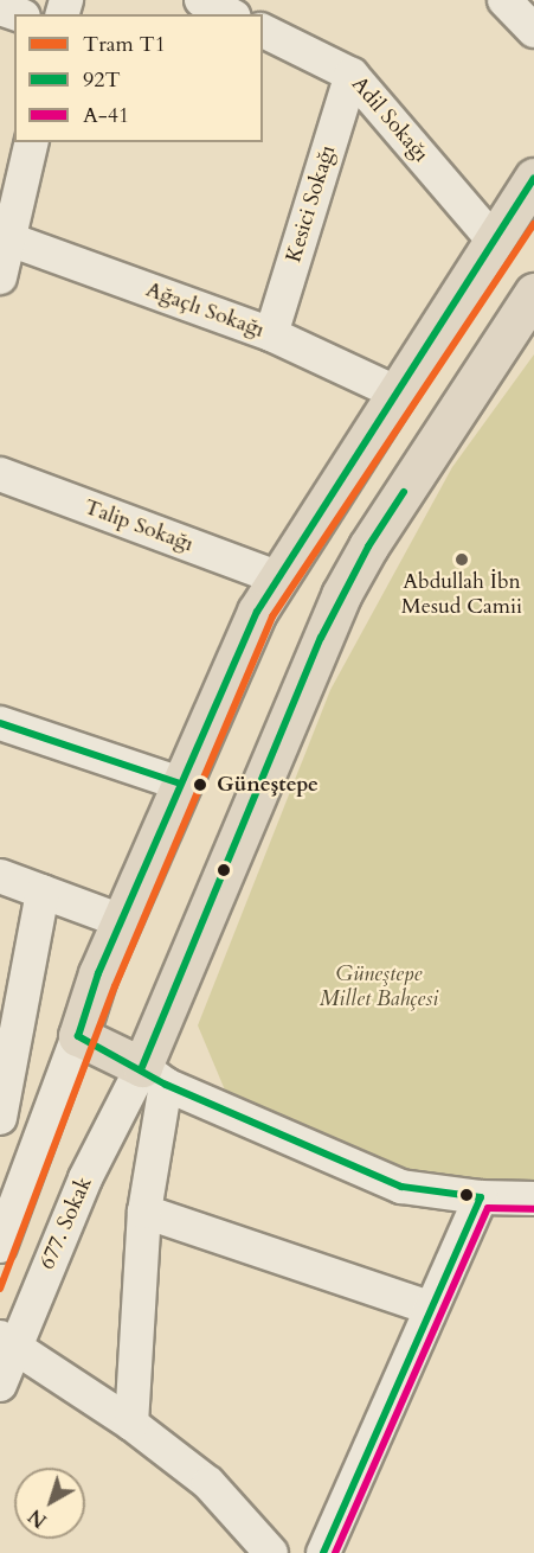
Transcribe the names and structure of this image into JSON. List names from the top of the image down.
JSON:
{
  "streets": {
    "street": [
      "Adil Sokağı",
      "Kesici Sokağı",
      "Ağaçlı Sokağı",
      "Talip Sokağı",
      "677. Sokak"
    ]
  },
  "crossings": [
    ["Adil Sokağı", "Kesici Sokağı"],
    ["Kesici Sokağı", "Ağaçlı Sokağı"]
  ],
  "parks": ["Güneştepe Millet Bahçesi"],
  "places": ["Abdullah İbn Mesud Camii", "Güneştepe"],
  "lines": ["transit line 92T", "tram line T1", "transit line A-41"],
  "legend": ["Tram T1", "92T", "A-41"],
  "north": "bottom left"
}
